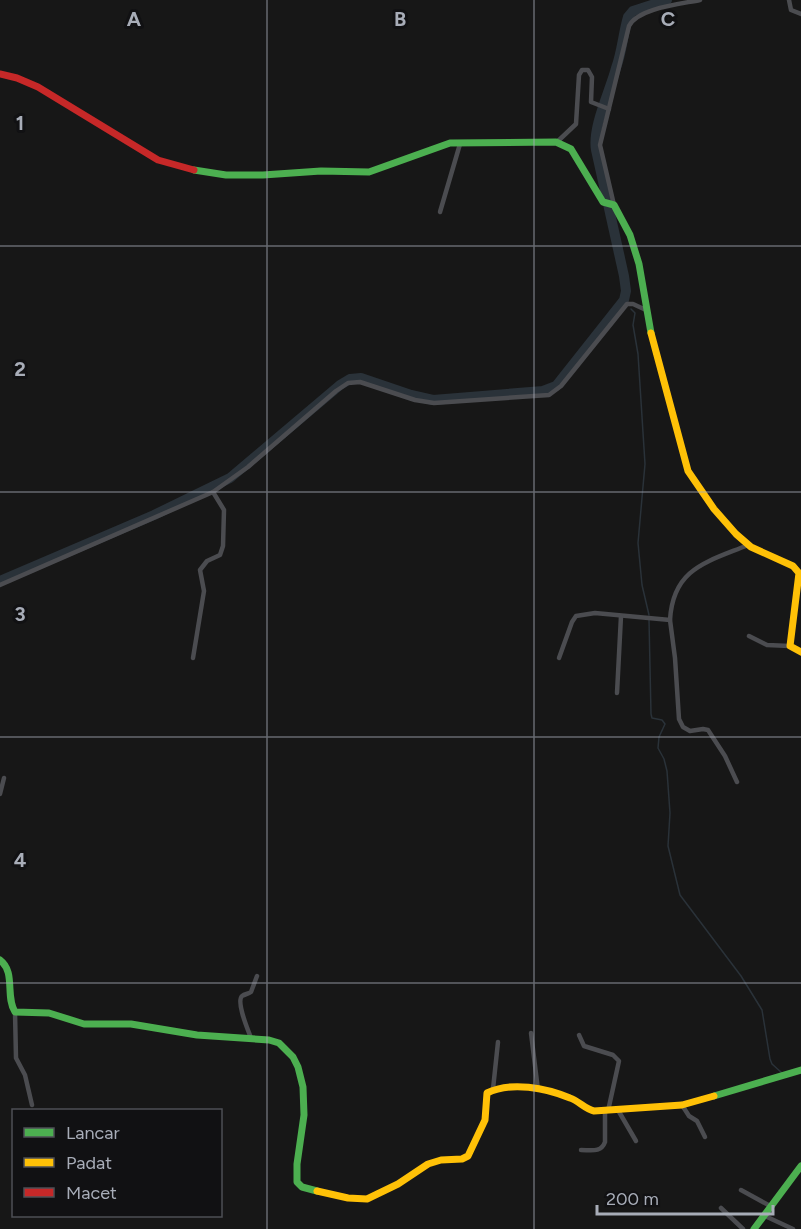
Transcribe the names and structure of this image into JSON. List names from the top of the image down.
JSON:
{
  "legend": ["Lancar", "Padat", "Macet"],
  "scale_bar": "200 m",
  "grid": {
    "columns": ["A", "B", "C"],
    "rows": [
      "1",
      "2",
      "3",
      "4"
    ]
  }
}
